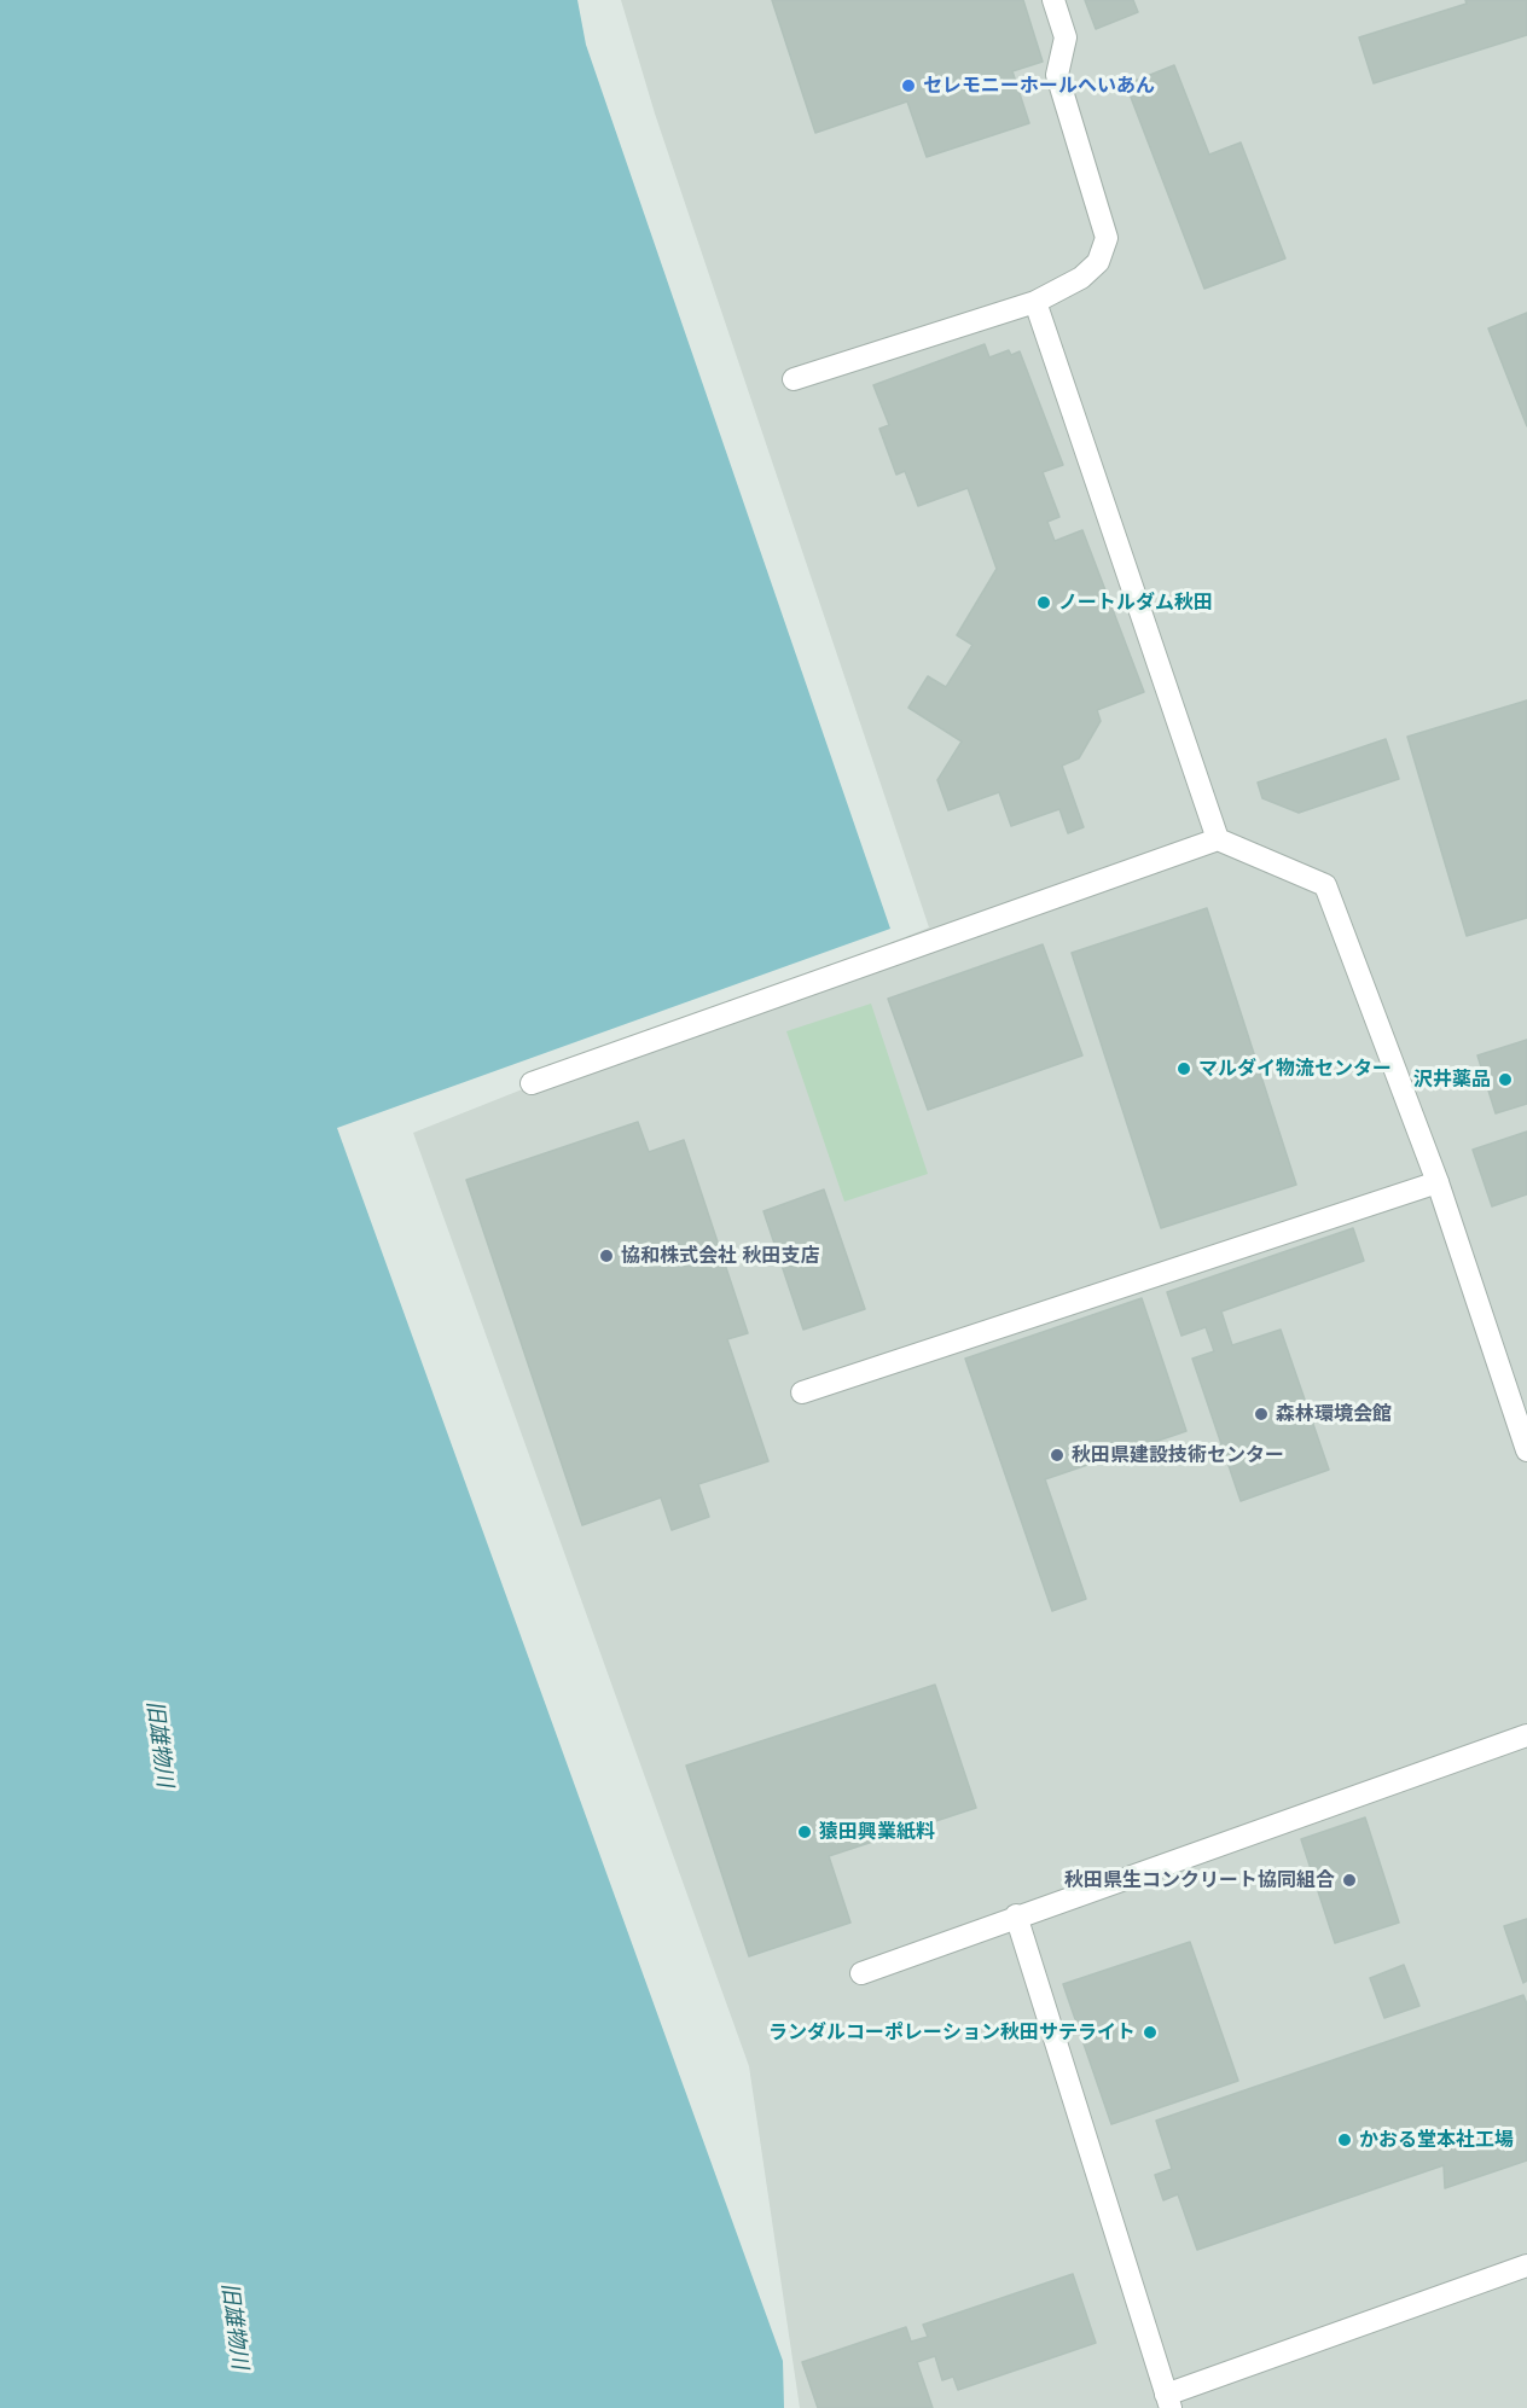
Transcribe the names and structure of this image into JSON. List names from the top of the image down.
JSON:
{
  "water": ["旧雄物川"],
  "places": [
    "セレモニーホールへいあん",
    "ノートルダム秋田",
    "マルダイ物流センター",
    "沢井薬品",
    "協和株式会社 秋田支店",
    "森林環境会館",
    "秋田県建設技術センター",
    "猿田興業紙料",
    "秋田県生コンクリート協同組合",
    "ランダルコーポレーション秋田サテライト",
    "かおる堂本社工場"
  ]
}
